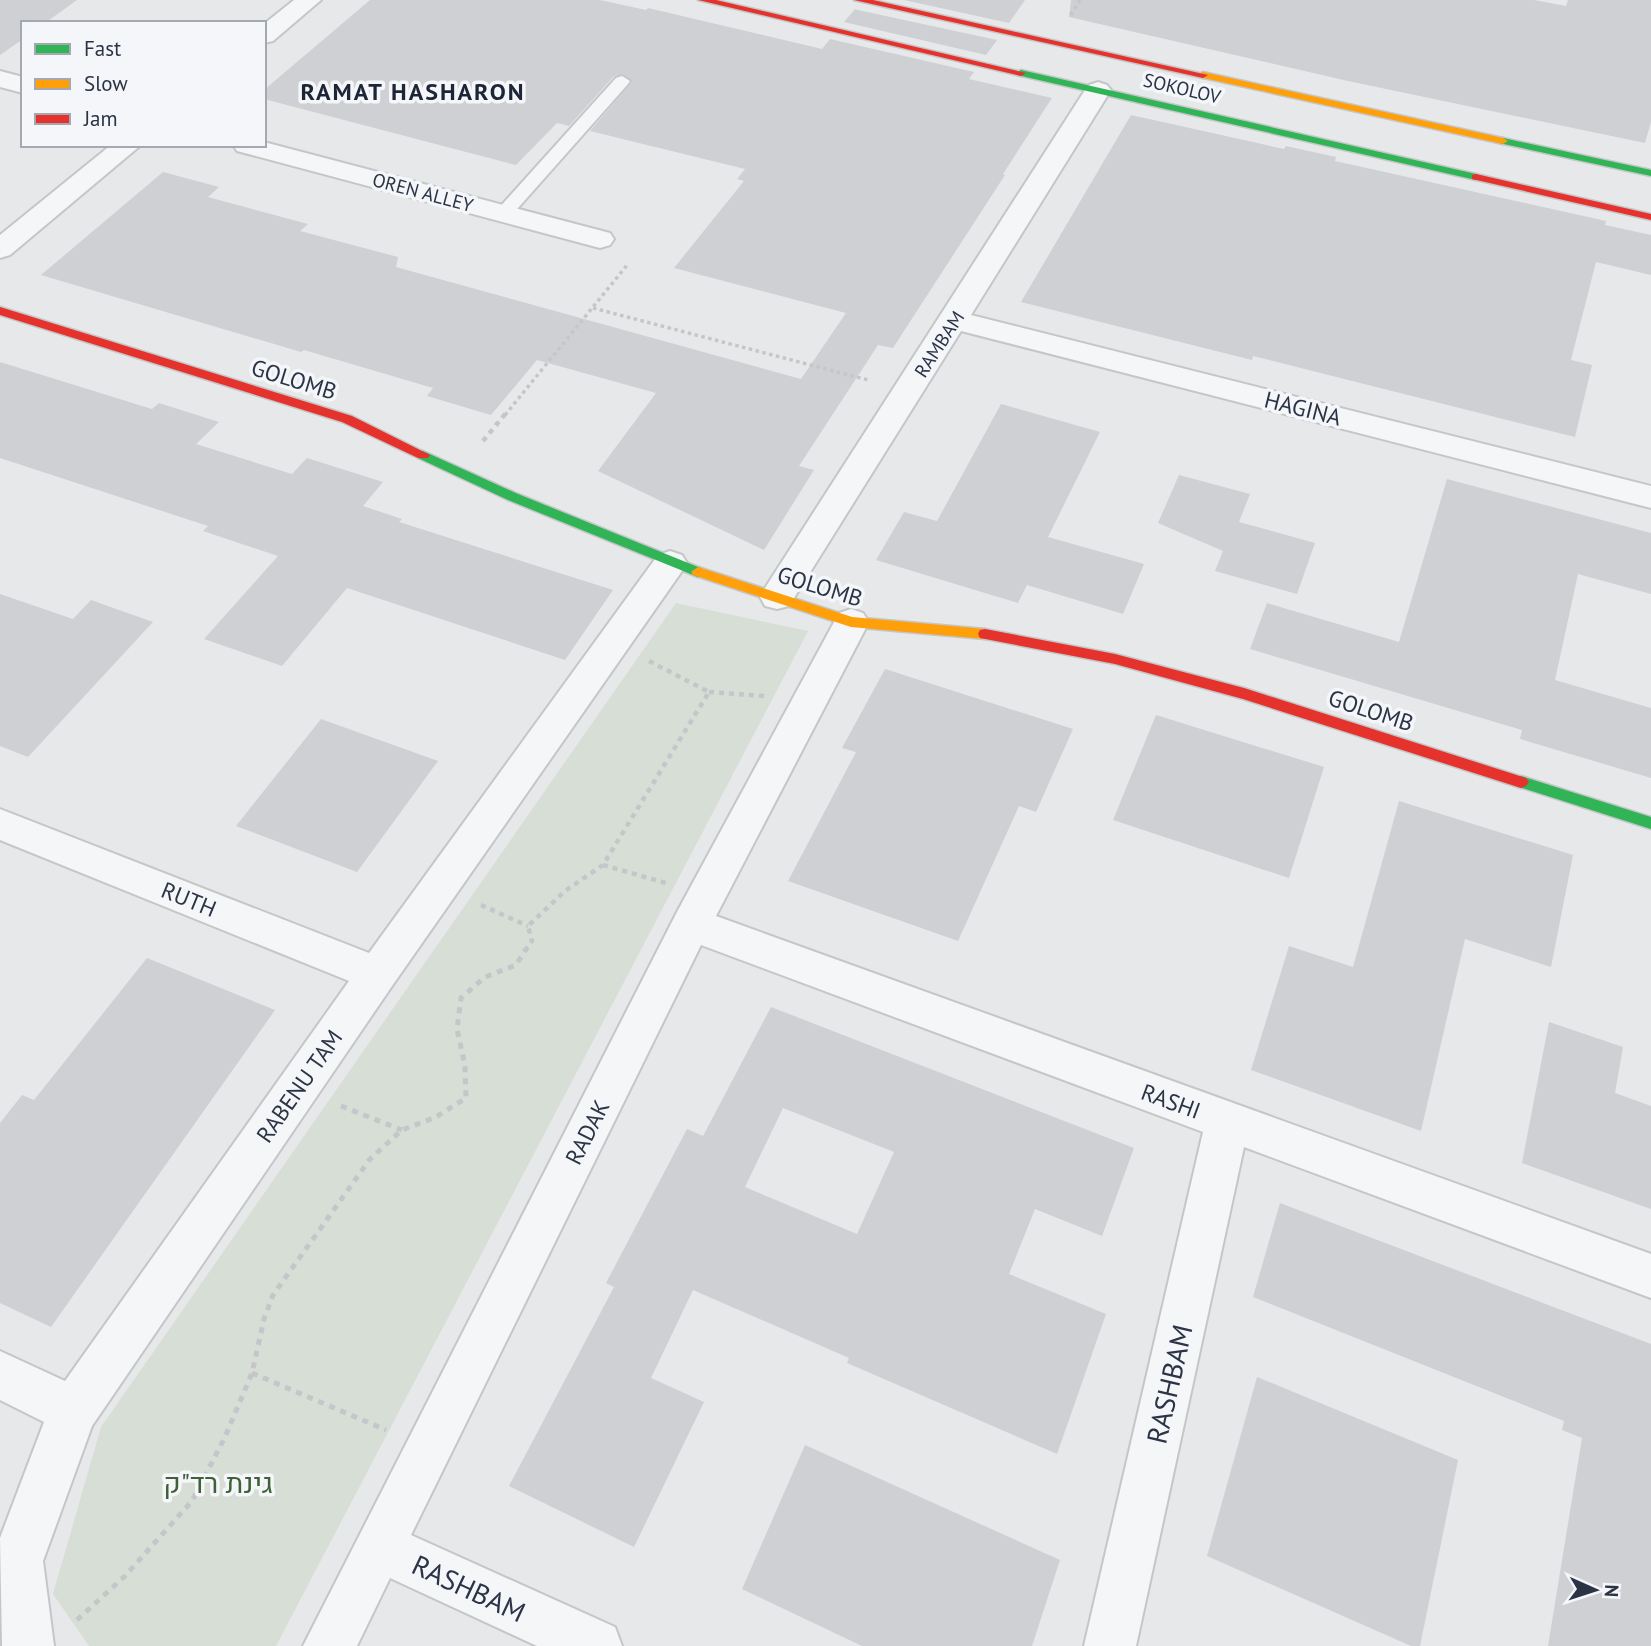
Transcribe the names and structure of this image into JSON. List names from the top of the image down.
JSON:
{
  "streets": {
    "main road": ["SOKOLOV", "GOLOMB"],
    "street": [
      "OREN ALLEY",
      "RAMBAM",
      "HAGINA",
      "RUTH",
      "RABENU TAM",
      "RASHI",
      "RADAK",
      "RASHBAM"
    ]
  },
  "crossings": [
    ["SOKOLOV", "RAMBAM"],
    ["RAMBAM", "GOLOMB"],
    ["RAMBAM", "HAGINA"],
    ["GOLOMB", "RABENU TAM"],
    ["GOLOMB", "RADAK"],
    ["RUTH", "RABENU TAM"],
    ["RASHI", "RADAK"],
    ["RASHI", "RASHBAM"],
    ["RADAK", "RASHBAM"]
  ],
  "districts": ["RAMAT HASHARON"],
  "parks": ["גינת רד\"ק"],
  "legend": ["Fast", "Slow", "Jam"],
  "north": "right"
}
